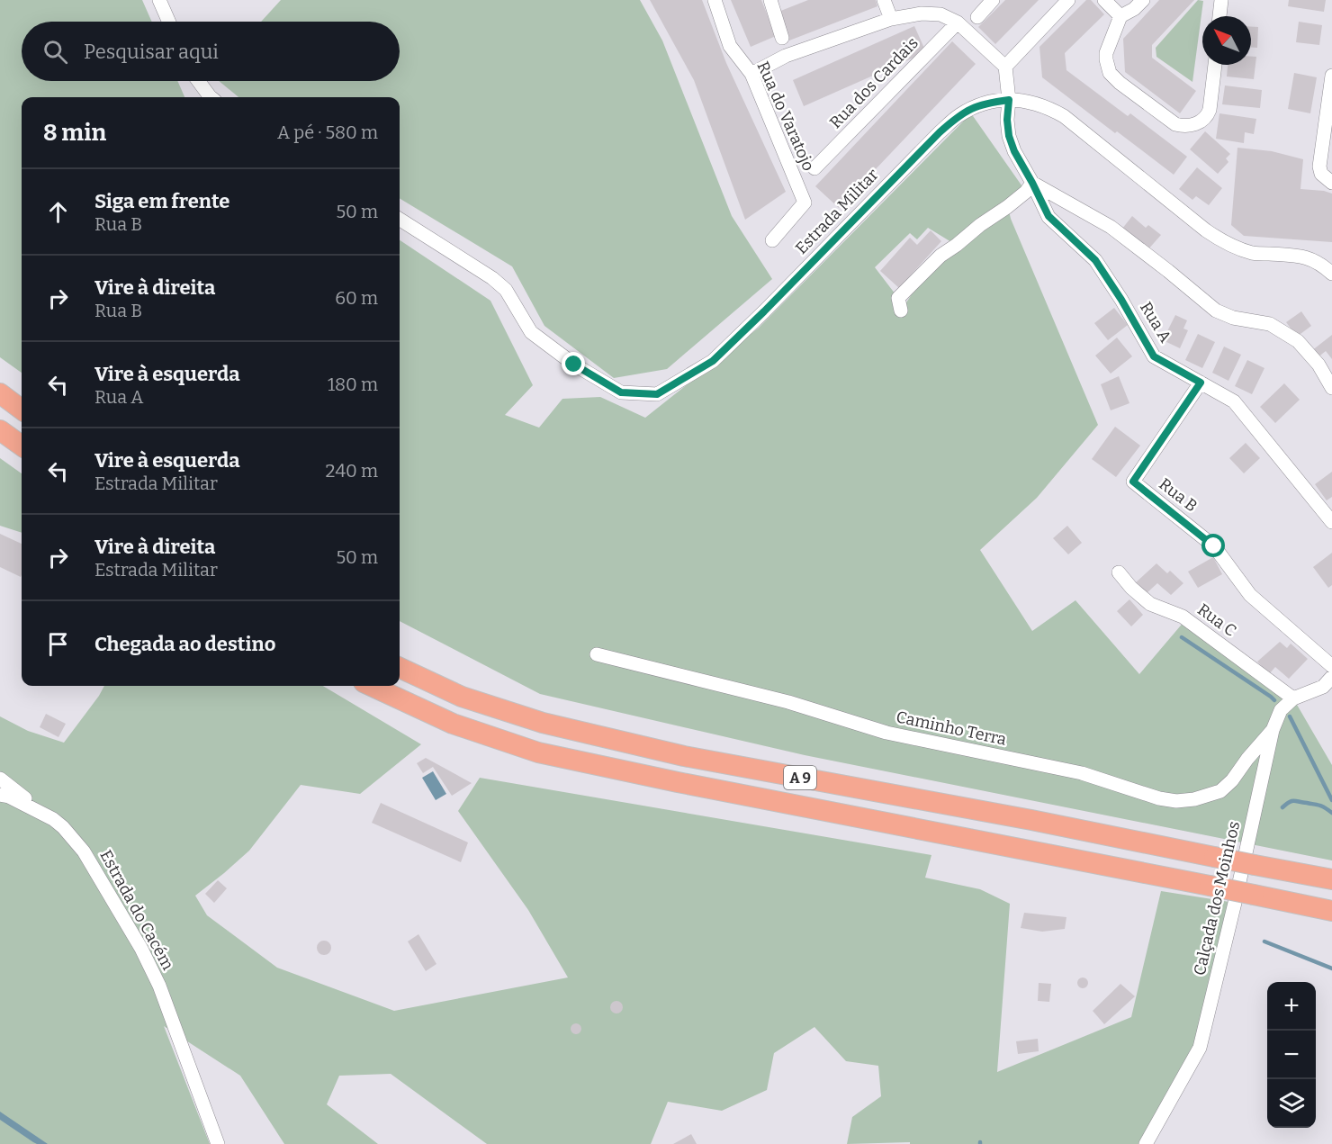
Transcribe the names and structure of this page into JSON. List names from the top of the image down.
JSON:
{
  "streets": {
    "highway": ["A 9"],
    "street": [
      "Rua dos Cardais",
      "Rua do Varatojo",
      "Estrada Militar",
      "Rua A",
      "Rua B",
      "Rua C",
      "Caminho Terra",
      "Calçada dos Moinhos",
      "Estrada do Cacém"
    ]
  },
  "crossings": [
    ["Estrada Militar", "Rua A"],
    ["Rua A", "Rua B"],
    ["Rua C", "Calçada dos Moinhos"],
    ["Caminho Terra", "Calçada dos Moinhos"]
  ],
  "north": "top left",
  "page": {
    "search": "Pesquisar aqui",
    "heading": ["8 min", "A pé · 580 m"],
    "list": [
      ["Siga em frente", "Rua B", "50 m"],
      ["Vire à direita", "Rua B", "60 m"],
      ["Vire à esquerda", "Rua A", "180 m"],
      ["Vire à esquerda", "Estrada Militar", "240 m"],
      ["Vire à direita", "Estrada Militar", "50 m"],
      "Chegada ao destino"
    ],
    "map_buttons": ["+", "−"]
  }
}
